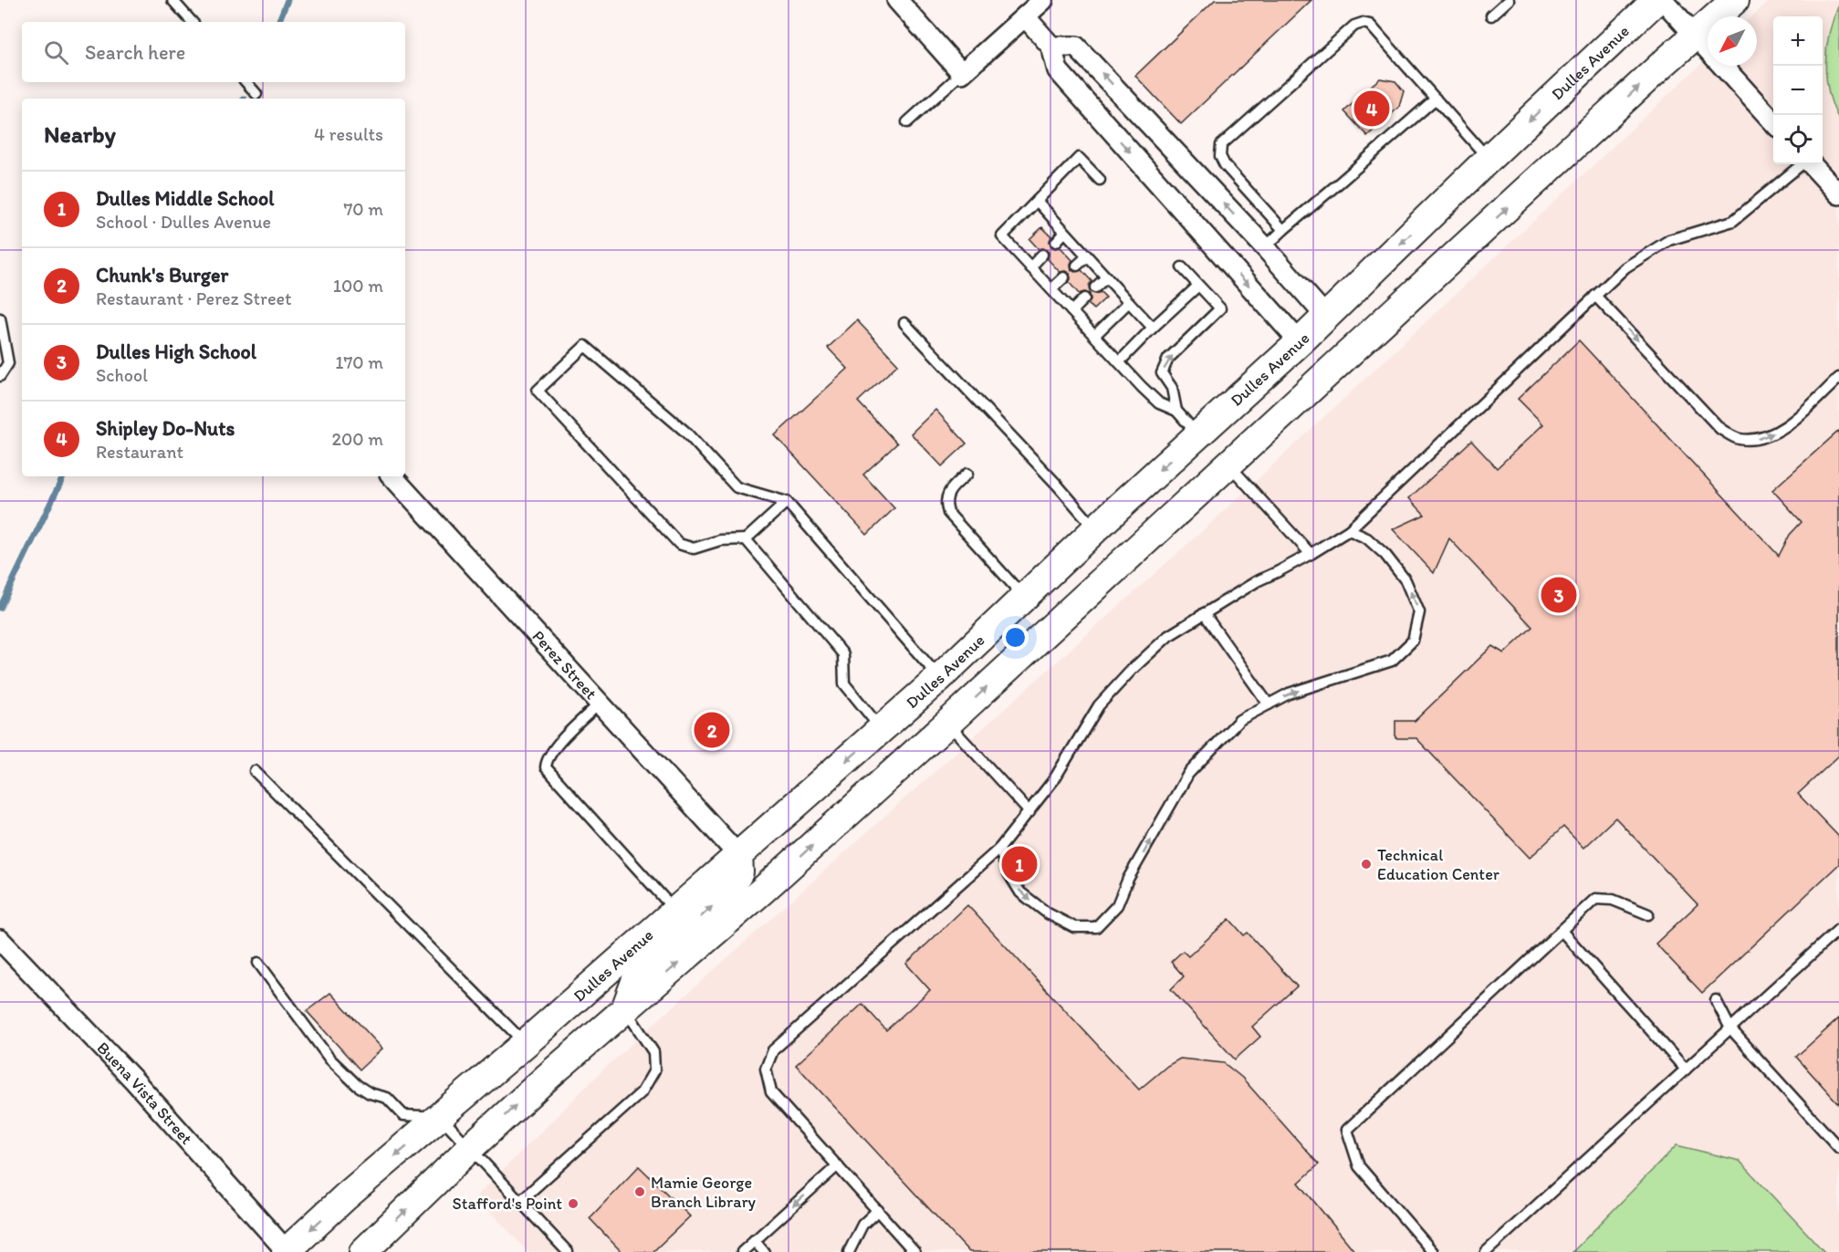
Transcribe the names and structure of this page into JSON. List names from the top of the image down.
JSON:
{
  "streets": {
    "main road": ["Dulles Avenue"],
    "street": ["Perez Street", "Buena Vista Street"]
  },
  "crossings": [
    ["Dulles Avenue", "Perez Street"],
    ["Dulles Avenue", "Buena Vista Street"]
  ],
  "places": ["Technical Education Center", "Mamie George Branch Library", "Stafford's Point"],
  "north": "bottom left",
  "page": {
    "map_buttons": ["+", "−"],
    "search": "Search here",
    "pins": [
      "4",
      "3",
      "2",
      "1"
    ],
    "heading": ["Nearby", "4 results"],
    "list": [
      {
        "mark": "1",
        "name": "Dulles Middle School",
        "note": "School · Dulles Avenue",
        "value": "70 m"
      },
      {
        "mark": "2",
        "name": "Chunk's Burger",
        "note": "Restaurant · Perez Street",
        "value": "100 m"
      },
      {
        "mark": "3",
        "name": "Dulles High School",
        "note": "School",
        "value": "170 m"
      },
      {
        "mark": "4",
        "name": "Shipley Do-Nuts",
        "note": "Restaurant",
        "value": "200 m"
      }
    ]
  }
}
